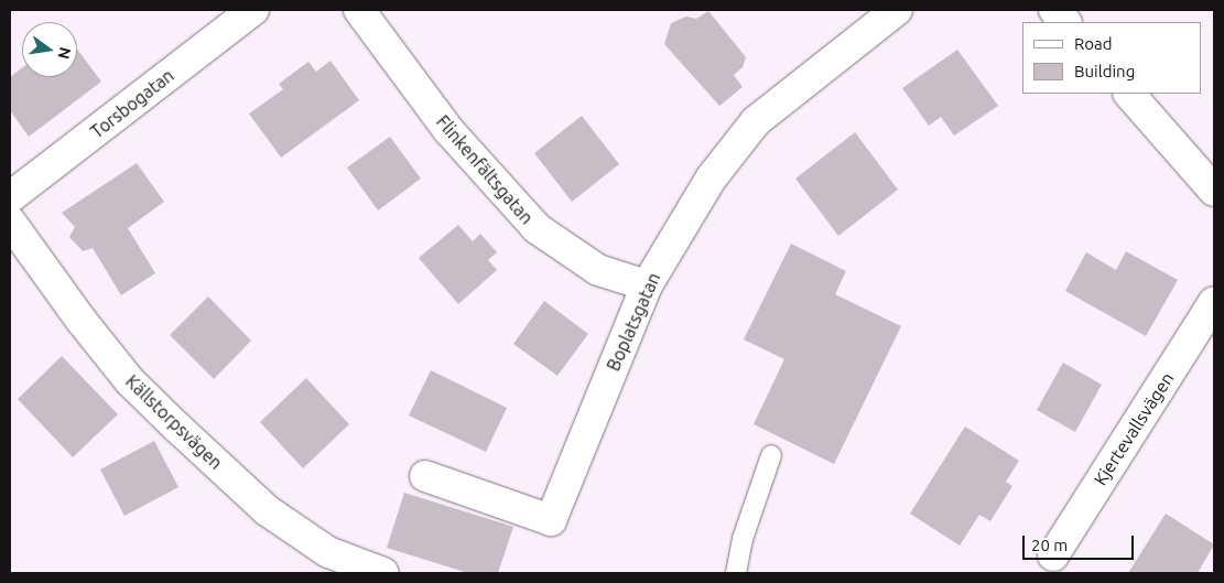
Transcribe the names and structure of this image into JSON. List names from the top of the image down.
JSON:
{
  "streets": {
    "street": [
      "Torsbogatan",
      "Flinkenfältsgatan",
      "Boplatsgatan",
      "Källstorpsvägen",
      "Kjertevallsvägen"
    ]
  },
  "crossings": [
    ["Flinkenfältsgatan", "Boplatsgatan"]
  ],
  "legend": ["Road", "Building"],
  "scale_bar": "20 m",
  "north": "right"
}
